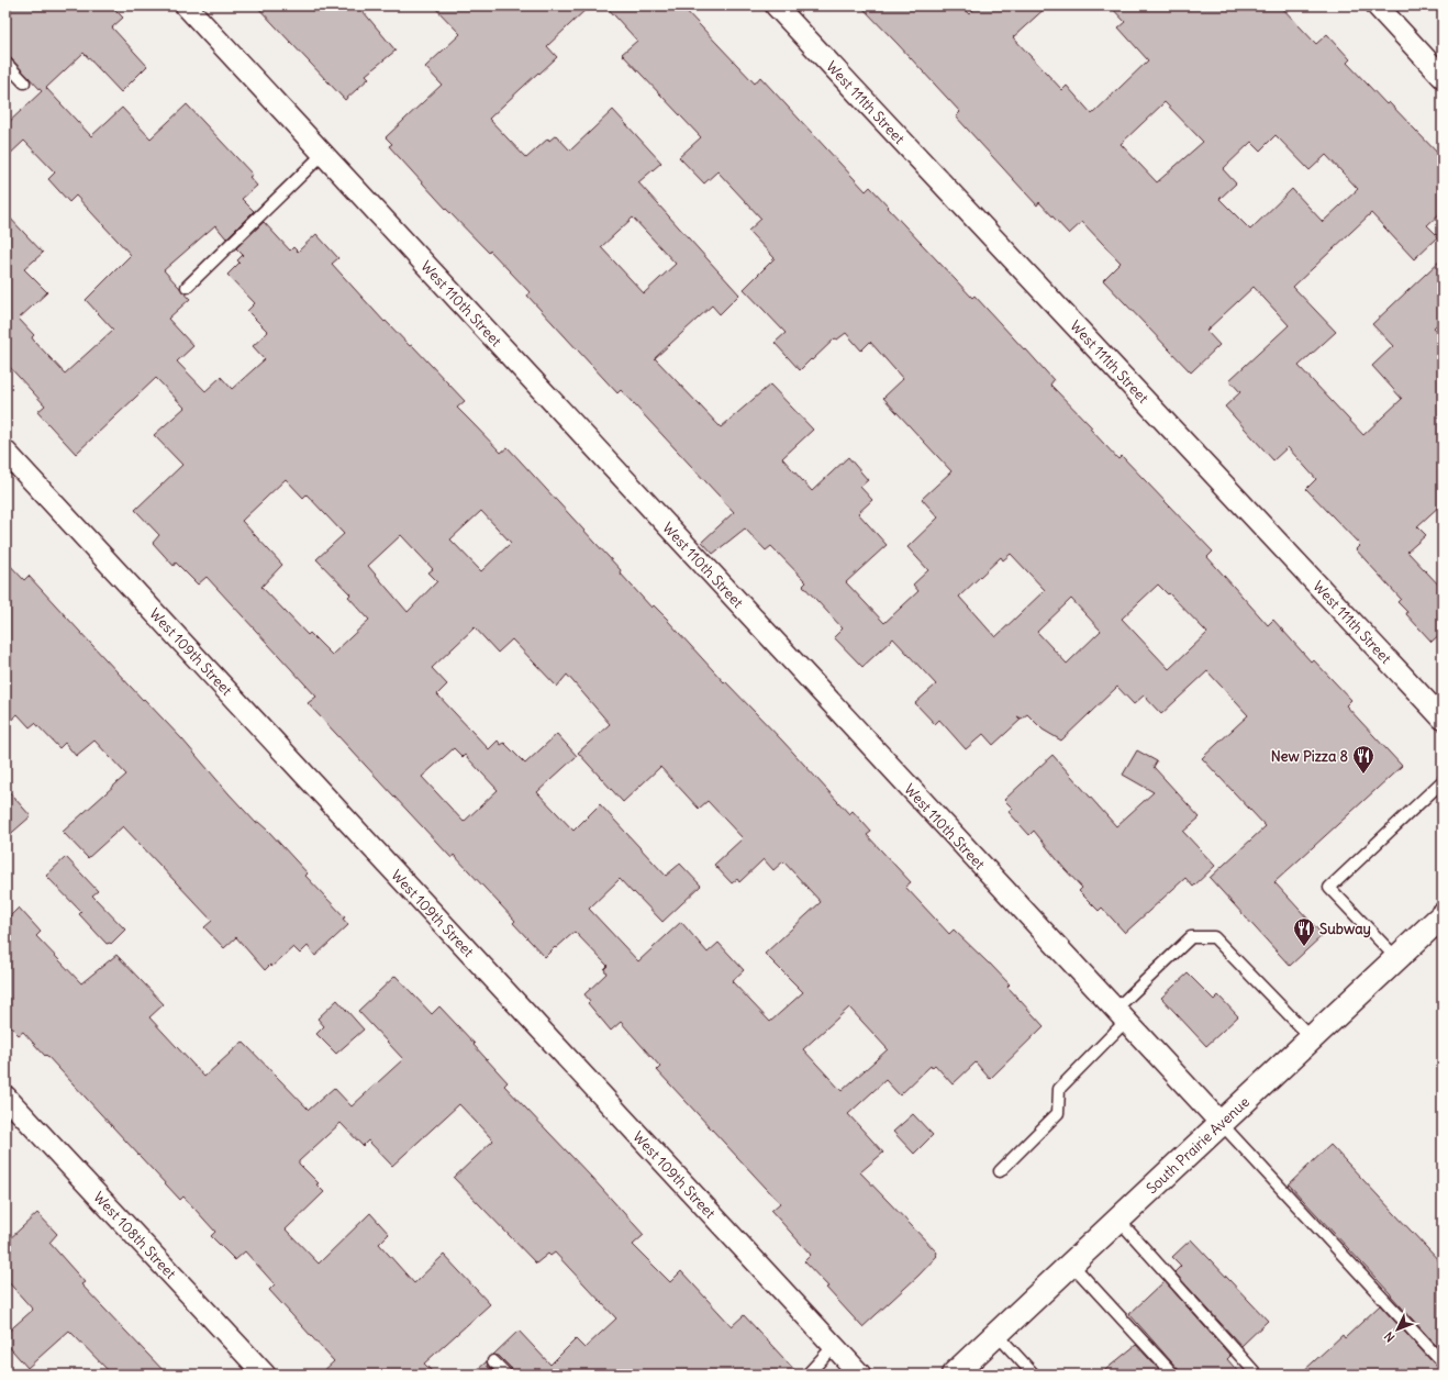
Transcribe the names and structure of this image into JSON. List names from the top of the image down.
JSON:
{
  "streets": {
    "main road": ["South Prairie Avenue"],
    "street": [
      "West 111th Street",
      "West 110th Street",
      "West 109th Street",
      "West 108th Street"
    ]
  },
  "crossings": [
    ["West 110th Street", "South Prairie Avenue"]
  ],
  "places": {
    "restaurant": ["New Pizza 8", "Subway"]
  },
  "north": "bottom left"
}
